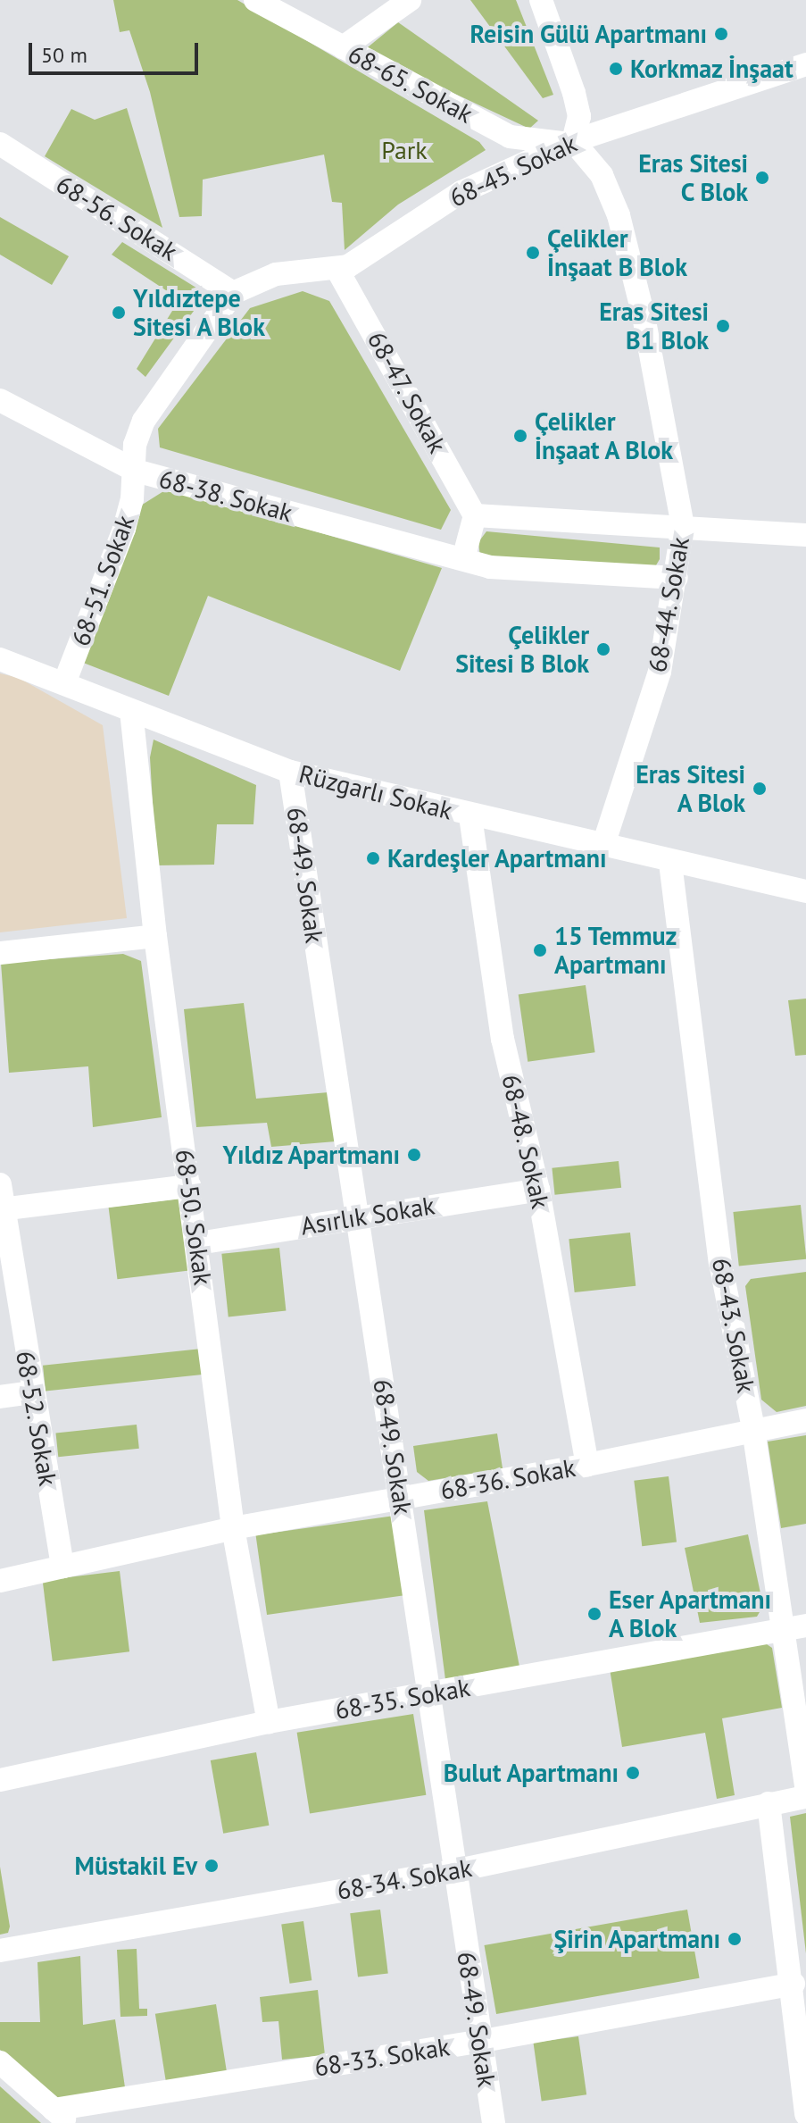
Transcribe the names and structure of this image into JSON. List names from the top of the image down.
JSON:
{
  "streets": {
    "street": [
      "68-65. Sokak",
      "68-45. Sokak",
      "68-56. Sokak",
      "68-47. Sokak",
      "68-38. Sokak",
      "68-51. Sokak",
      "68-44. Sokak",
      "Rüzgarlı Sokak",
      "68-49. Sokak",
      "68-48. Sokak",
      "Asırlık Sokak",
      "68-50. Sokak",
      "68-43. Sokak",
      "68-52. Sokak",
      "68-36. Sokak",
      "68-35. Sokak",
      "68-34. Sokak",
      "68-33. Sokak"
    ]
  },
  "crossings": [
    ["68-65. Sokak", "68-45. Sokak"],
    ["68-65. Sokak", "68-44. Sokak"],
    ["68-45. Sokak", "68-56. Sokak"],
    ["68-45. Sokak", "68-47. Sokak"],
    ["68-45. Sokak", "68-51. Sokak"],
    ["68-45. Sokak", "68-44. Sokak"],
    ["68-56. Sokak", "68-51. Sokak"],
    ["68-38. Sokak", "68-51. Sokak"],
    ["68-38. Sokak", "68-44. Sokak"],
    ["68-51. Sokak", "Rüzgarlı Sokak"],
    ["68-44. Sokak", "Rüzgarlı Sokak"],
    ["Rüzgarlı Sokak", "68-49. Sokak"],
    ["Rüzgarlı Sokak", "68-48. Sokak"],
    ["Rüzgarlı Sokak", "68-50. Sokak"],
    ["Rüzgarlı Sokak", "68-43. Sokak"],
    ["68-49. Sokak", "Asırlık Sokak"],
    ["68-49. Sokak", "68-36. Sokak"],
    ["68-49. Sokak", "68-35. Sokak"],
    ["68-49. Sokak", "68-34. Sokak"],
    ["68-49. Sokak", "68-33. Sokak"],
    ["68-48. Sokak", "Asırlık Sokak"],
    ["68-48. Sokak", "68-36. Sokak"],
    ["Asırlık Sokak", "68-50. Sokak"],
    ["68-50. Sokak", "68-36. Sokak"],
    ["68-50. Sokak", "68-35. Sokak"],
    ["68-43. Sokak", "68-36. Sokak"],
    ["68-43. Sokak", "68-35. Sokak"],
    ["68-52. Sokak", "68-36. Sokak"]
  ],
  "parks": ["Park"],
  "places": [
    "Reisin Gülü Apartmanı",
    "Korkmaz İnşaat",
    "Eras Sitesi C Blok",
    "Çelikler İnşaat B Blok",
    "Yıldıztepe Sitesi A Blok",
    "Eras Sitesi B1 Blok",
    "Çelikler İnşaat A Blok",
    "Çelikler Sitesi B Blok",
    "Eras Sitesi A Blok",
    "Kardeşler Apartmanı",
    "15 Temmuz Apartmanı",
    "Yıldız Apartmanı",
    "Eser Apartmanı A Blok",
    "Bulut Apartmanı",
    "Müstakil Ev",
    "Şirin Apartmanı"
  ],
  "scale_bar": "50 m"
}
